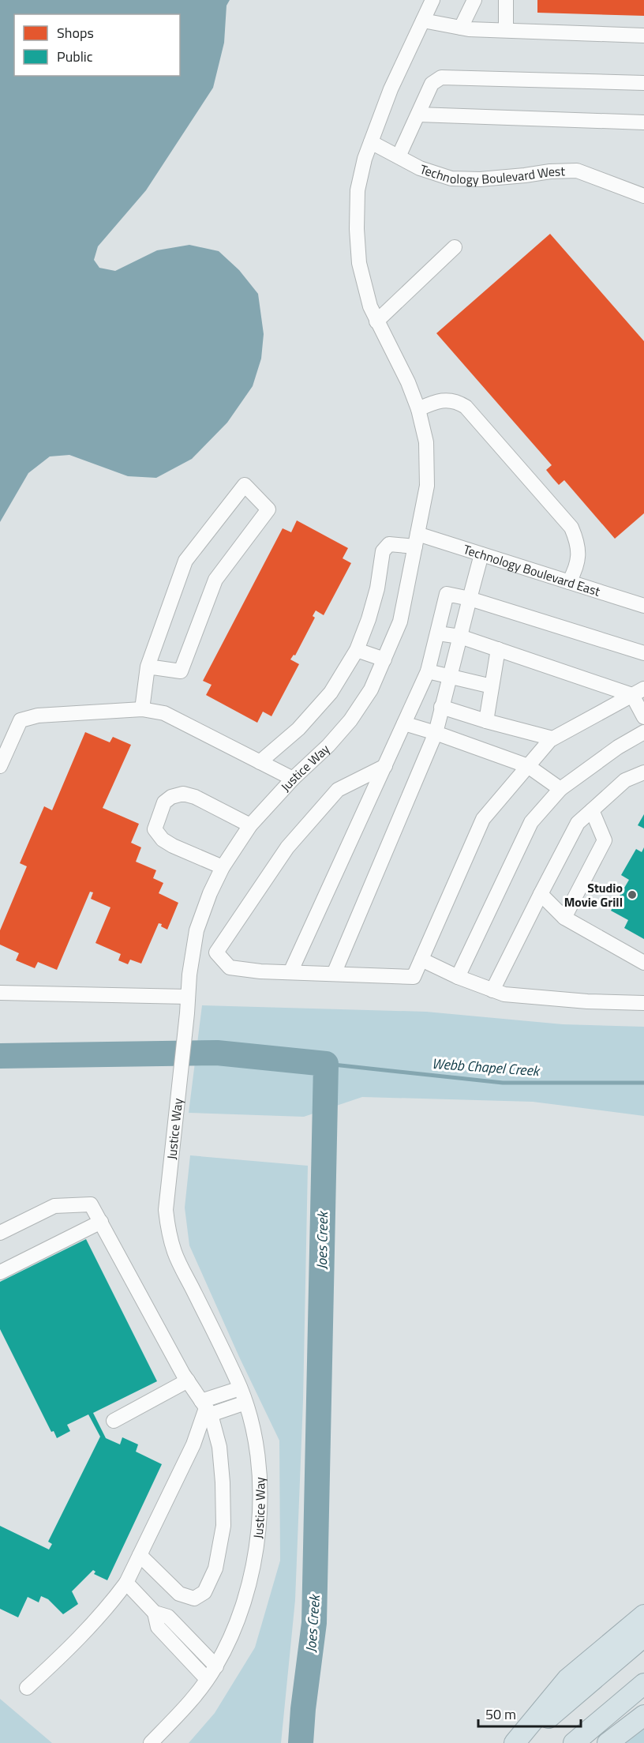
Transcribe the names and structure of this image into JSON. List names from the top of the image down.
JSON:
{
  "streets": {
    "street": ["Technology Boulevard West", "Technology Boulevard East", "Justice Way"]
  },
  "crossings": [
    ["Technology Boulevard East", "Justice Way"]
  ],
  "water": ["Webb Chapel Creek", "Joes Creek"],
  "places": ["Studio Movie Grill"],
  "legend": ["Shops", "Public"],
  "scale_bar": "50 m"
}
